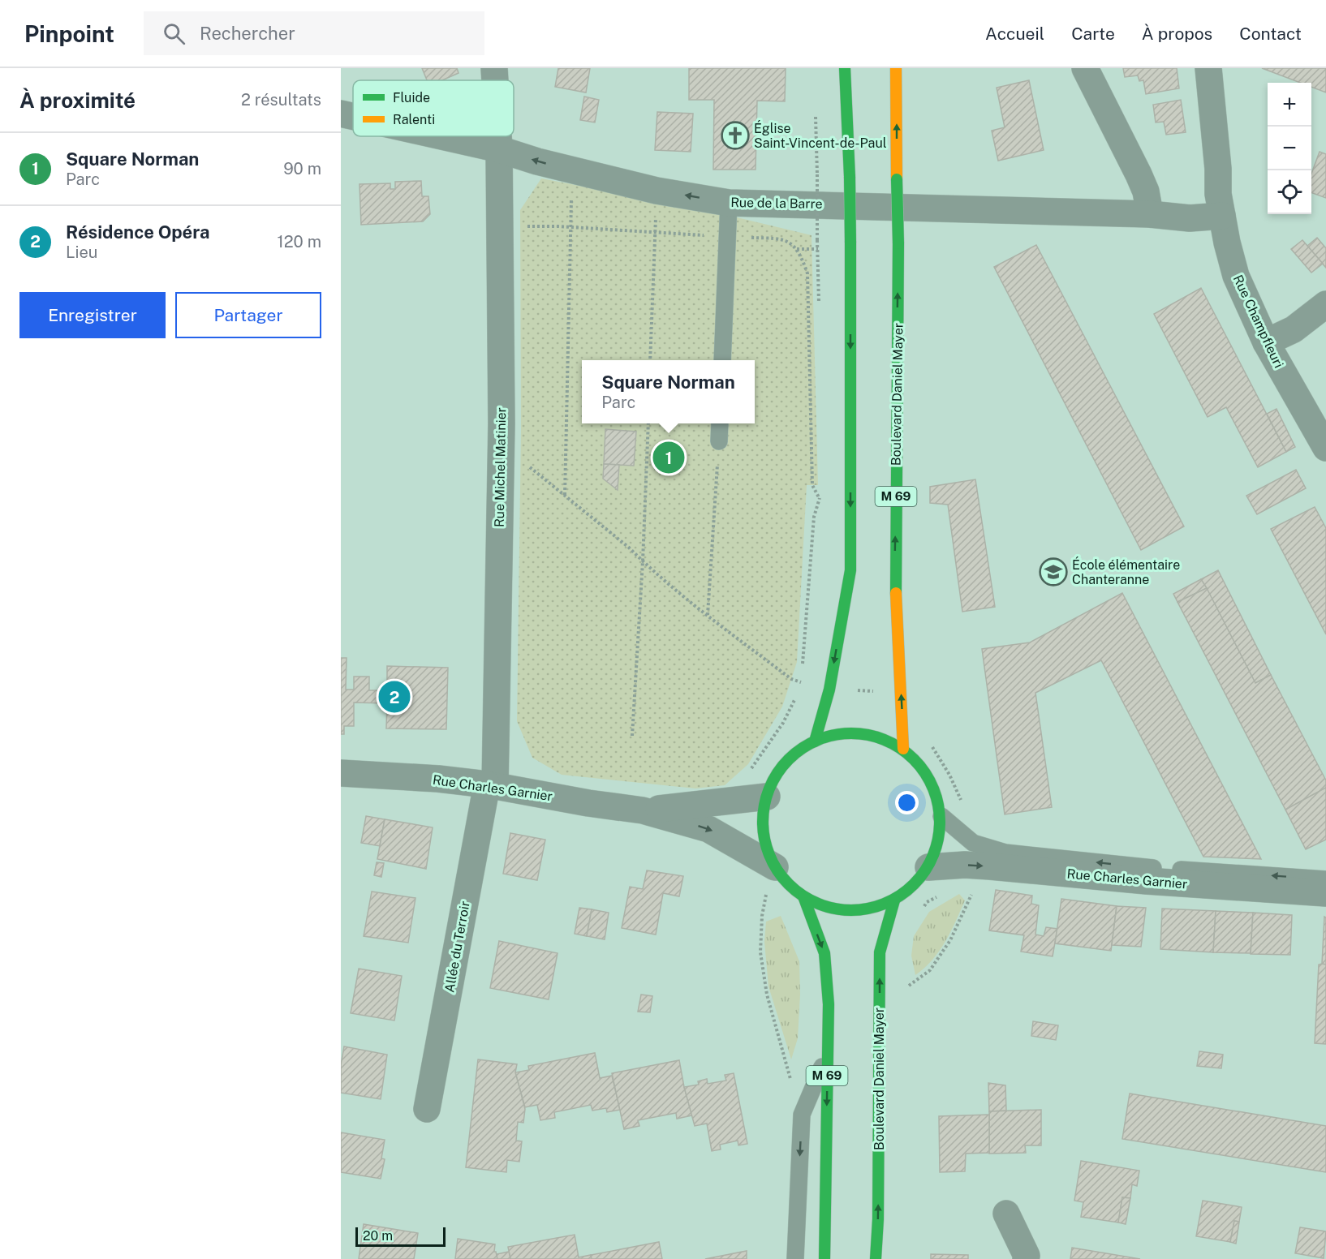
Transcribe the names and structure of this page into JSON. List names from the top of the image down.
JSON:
{
  "streets": {
    "main road": ["Boulevard Daniel Mayer", "M 69"],
    "street": [
      "Rue de la Barre",
      "Rue Champfleuri",
      "Rue Michel Matinier",
      "Rue Charles Garnier",
      "Allée du Terroir"
    ]
  },
  "crossings": [
    ["Rue de la Barre", "Rue Champfleuri"],
    ["Rue de la Barre", "Rue Michel Matinier"],
    ["Rue Michel Matinier", "Rue Charles Garnier"],
    ["Rue Michel Matinier", "Allée du Terroir"],
    ["Rue Charles Garnier", "Allée du Terroir"]
  ],
  "one_way": ["Rue Charles Garnier"],
  "places": {
    "church": ["Église Saint-Vincent-de-Paul"],
    "school or university": ["École élémentaire Chanteranne"]
  },
  "legend": ["Fluide", "Ralenti"],
  "scale_bar": "20 m",
  "page": {
    "header": "Pinpoint",
    "search": "Rechercher",
    "nav": [
      "Accueil",
      "Carte",
      "À propos",
      "Contact"
    ],
    "heading": ["À proximité", "2 résultats"],
    "map_buttons": ["+", "−"],
    "list": [
      {
        "mark": "1",
        "name": "Square Norman",
        "note": "Parc",
        "value": "90 m"
      },
      {
        "mark": "2",
        "name": "Résidence Opéra",
        "note": "Lieu",
        "value": "120 m"
      }
    ],
    "buttons": ["Enregistrer", "Partager"],
    "popup": ["Square Norman", "Parc"],
    "pins": ["1", "2"],
    "scale": "20 m"
  }
}
